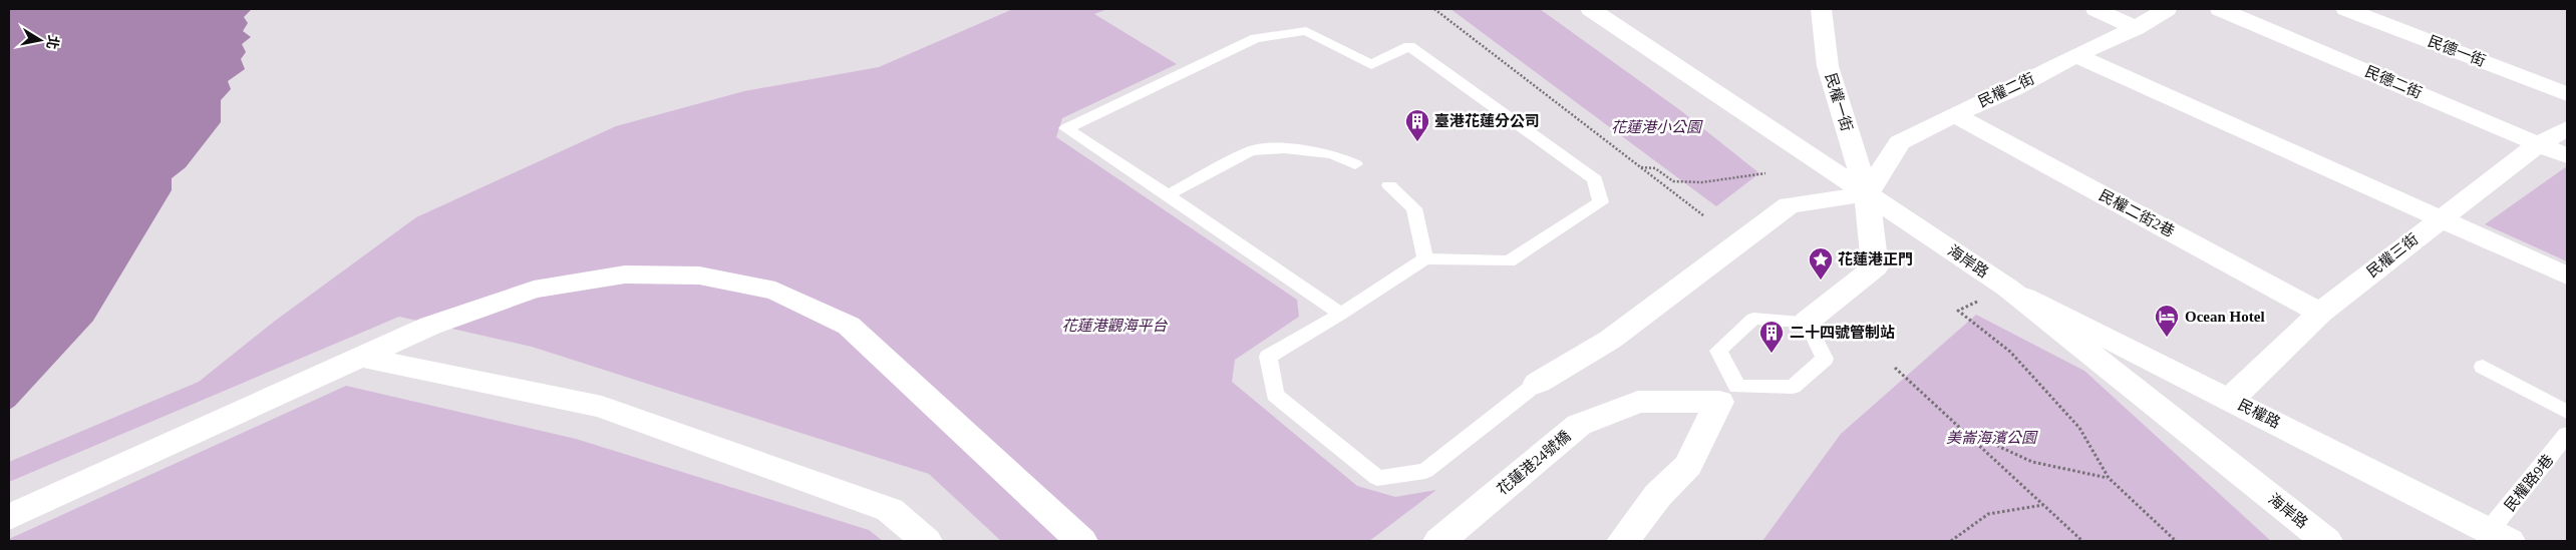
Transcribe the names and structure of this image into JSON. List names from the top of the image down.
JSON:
{
  "streets": {
    "street": [
      "民德一街",
      "民德二街",
      "民權二街",
      "民權一街",
      "民權二街2巷",
      "民權三街",
      "海岸路",
      "民權路",
      "花蓮港24號橋"
    ],
    "lane": ["民權路9巷"]
  },
  "crossings": [
    ["民德二街", "民權三街"],
    ["民權二街", "民權一街"],
    ["民權二街", "民權二街2巷"],
    ["民權二街", "海岸路"],
    ["民權一街", "海岸路"],
    ["民權二街2巷", "民權三街"],
    ["民權三街", "民權路"],
    ["海岸路", "民權路"],
    ["民權路", "民權路9巷"]
  ],
  "parks": ["花蓮港小公園", "花蓮港觀海平台", "美崙海濱公園"],
  "places": {
    "building": ["臺港花蓮分公司", "二十四號管制站"],
    "place": ["花蓮港正門"],
    "hotel": ["Ocean Hotel"]
  },
  "north": "right"
}
